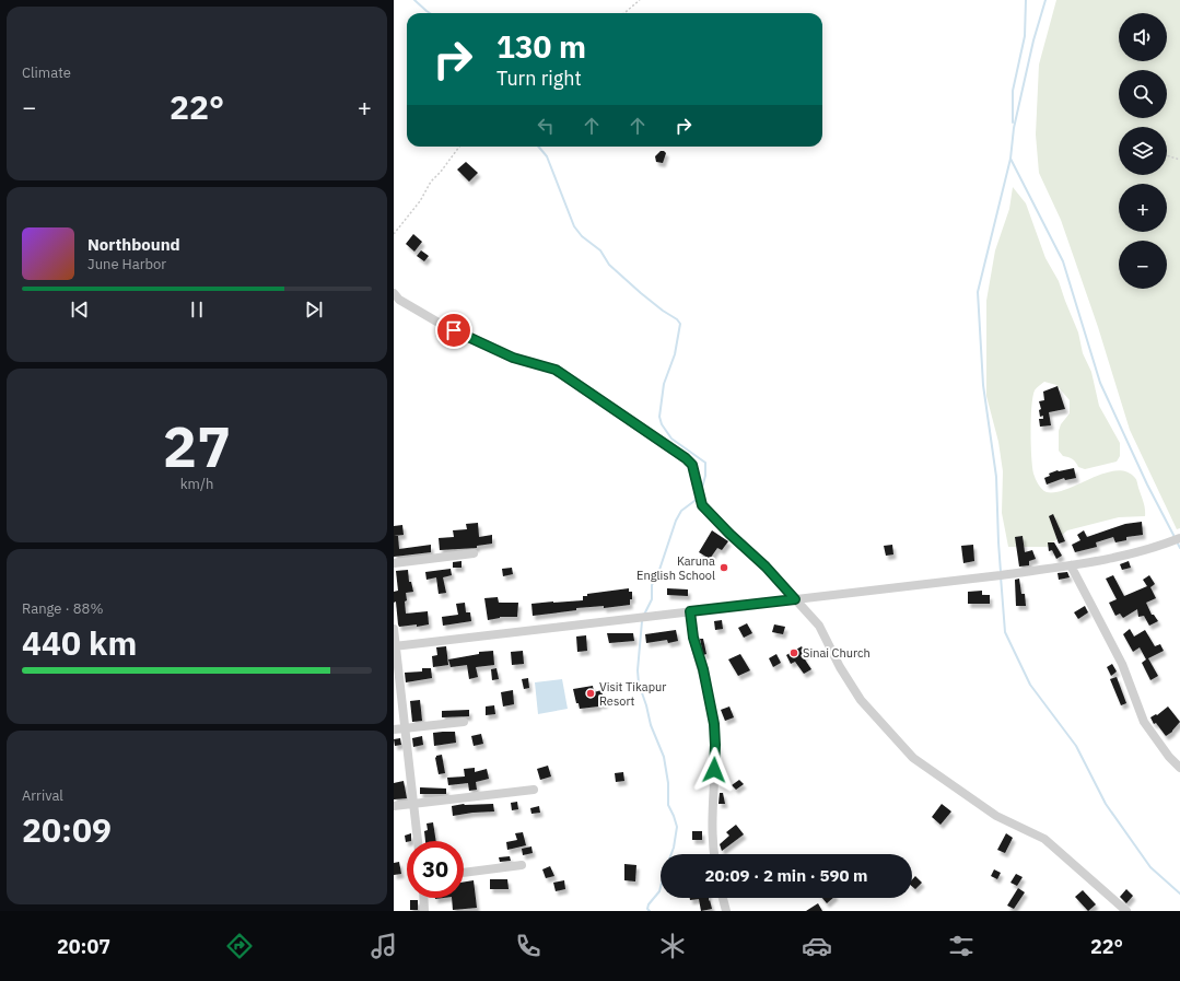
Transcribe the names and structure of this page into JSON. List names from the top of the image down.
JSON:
{
  "places": ["Karuna English School", "Sinai Church", "Visit Tikapur Resort"],
  "page": {
    "tile": [
      "Climate",
      ["27", "km/h"],
      ["Range · 88%", "440 km"],
      ["Arrival", "20:09"]
    ],
    "map_buttons": ["+", "−"],
    "turn": ["130 m", "Turn right"],
    "heat": ["−", "22°", "+"],
    "song": ["Northbound", "June Harbor"],
    "limit": "30",
    "trip": "20:09 · 2 min · 590 m",
    "tabs": ["20:07", "22°"]
  }
}
